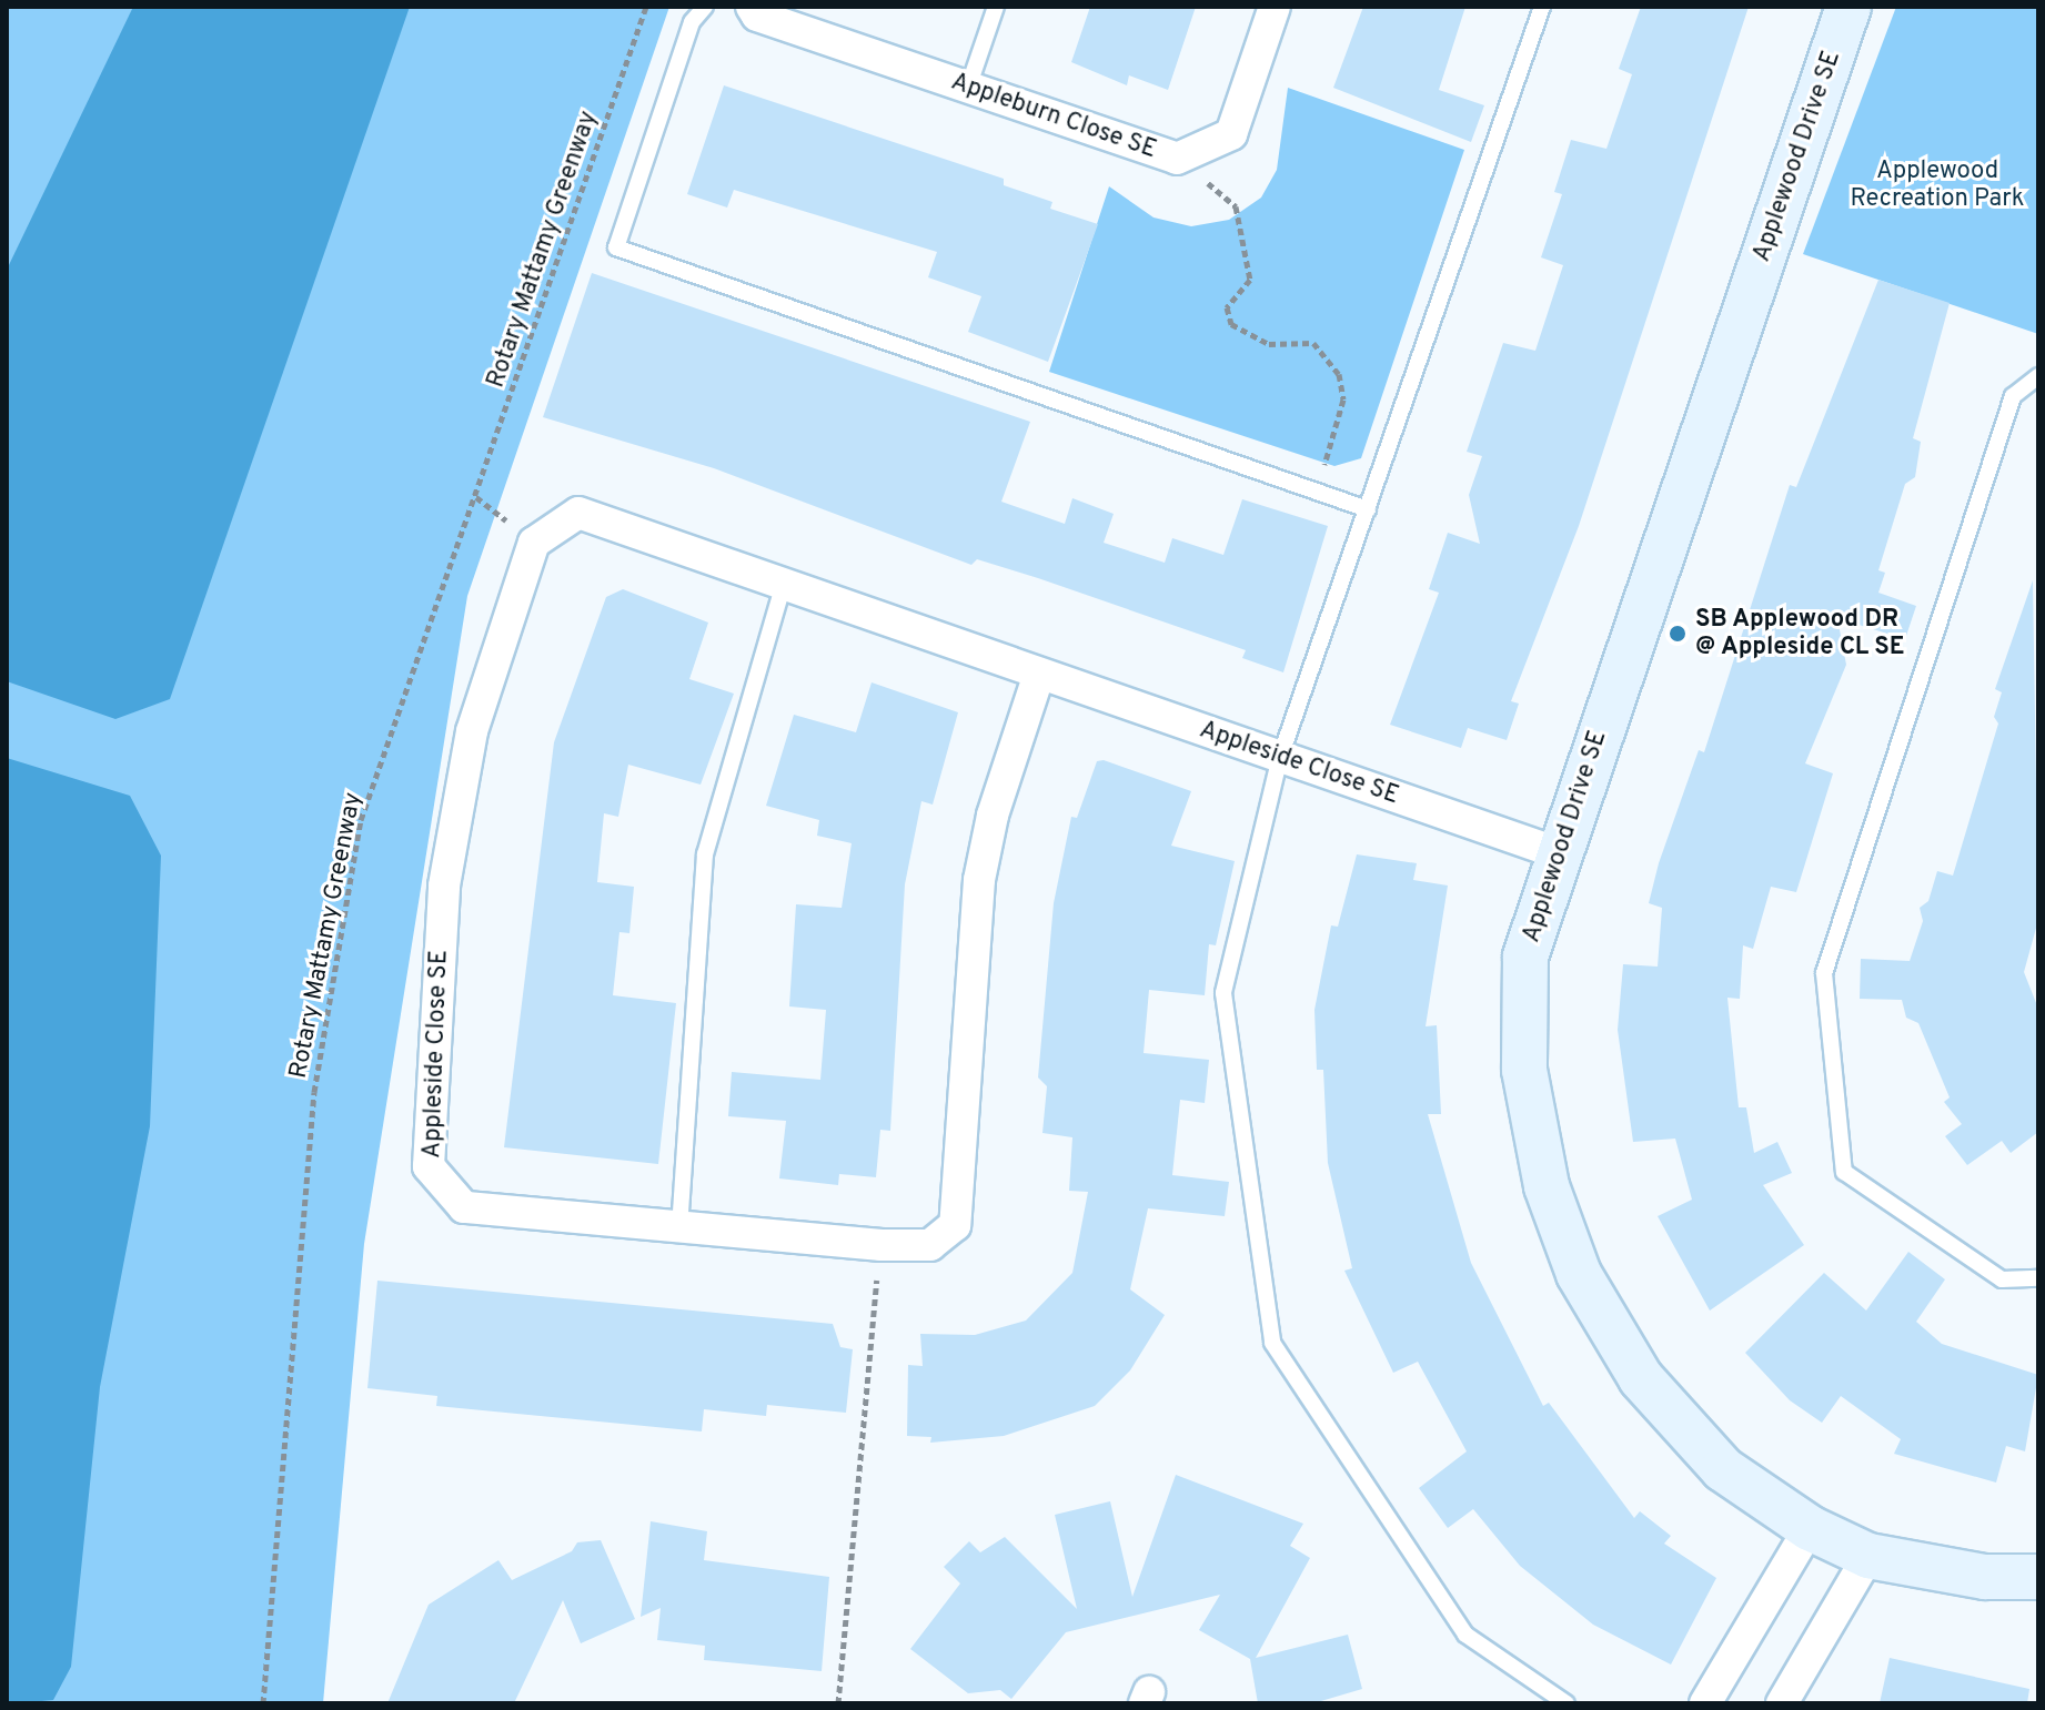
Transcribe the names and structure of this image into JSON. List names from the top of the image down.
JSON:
{
  "streets": {
    "street": ["Appleburn Close SE", "Applewood Drive SE", "Appleside Close SE"],
    "path": ["Rotary Mattamy Greenway"]
  },
  "crossings": [
    ["Applewood Drive SE", "Appleside Close SE"]
  ],
  "parks": ["Applewood Recreation Park"],
  "places": ["SB Applewood DR @ Appleside CL SE"]
}
